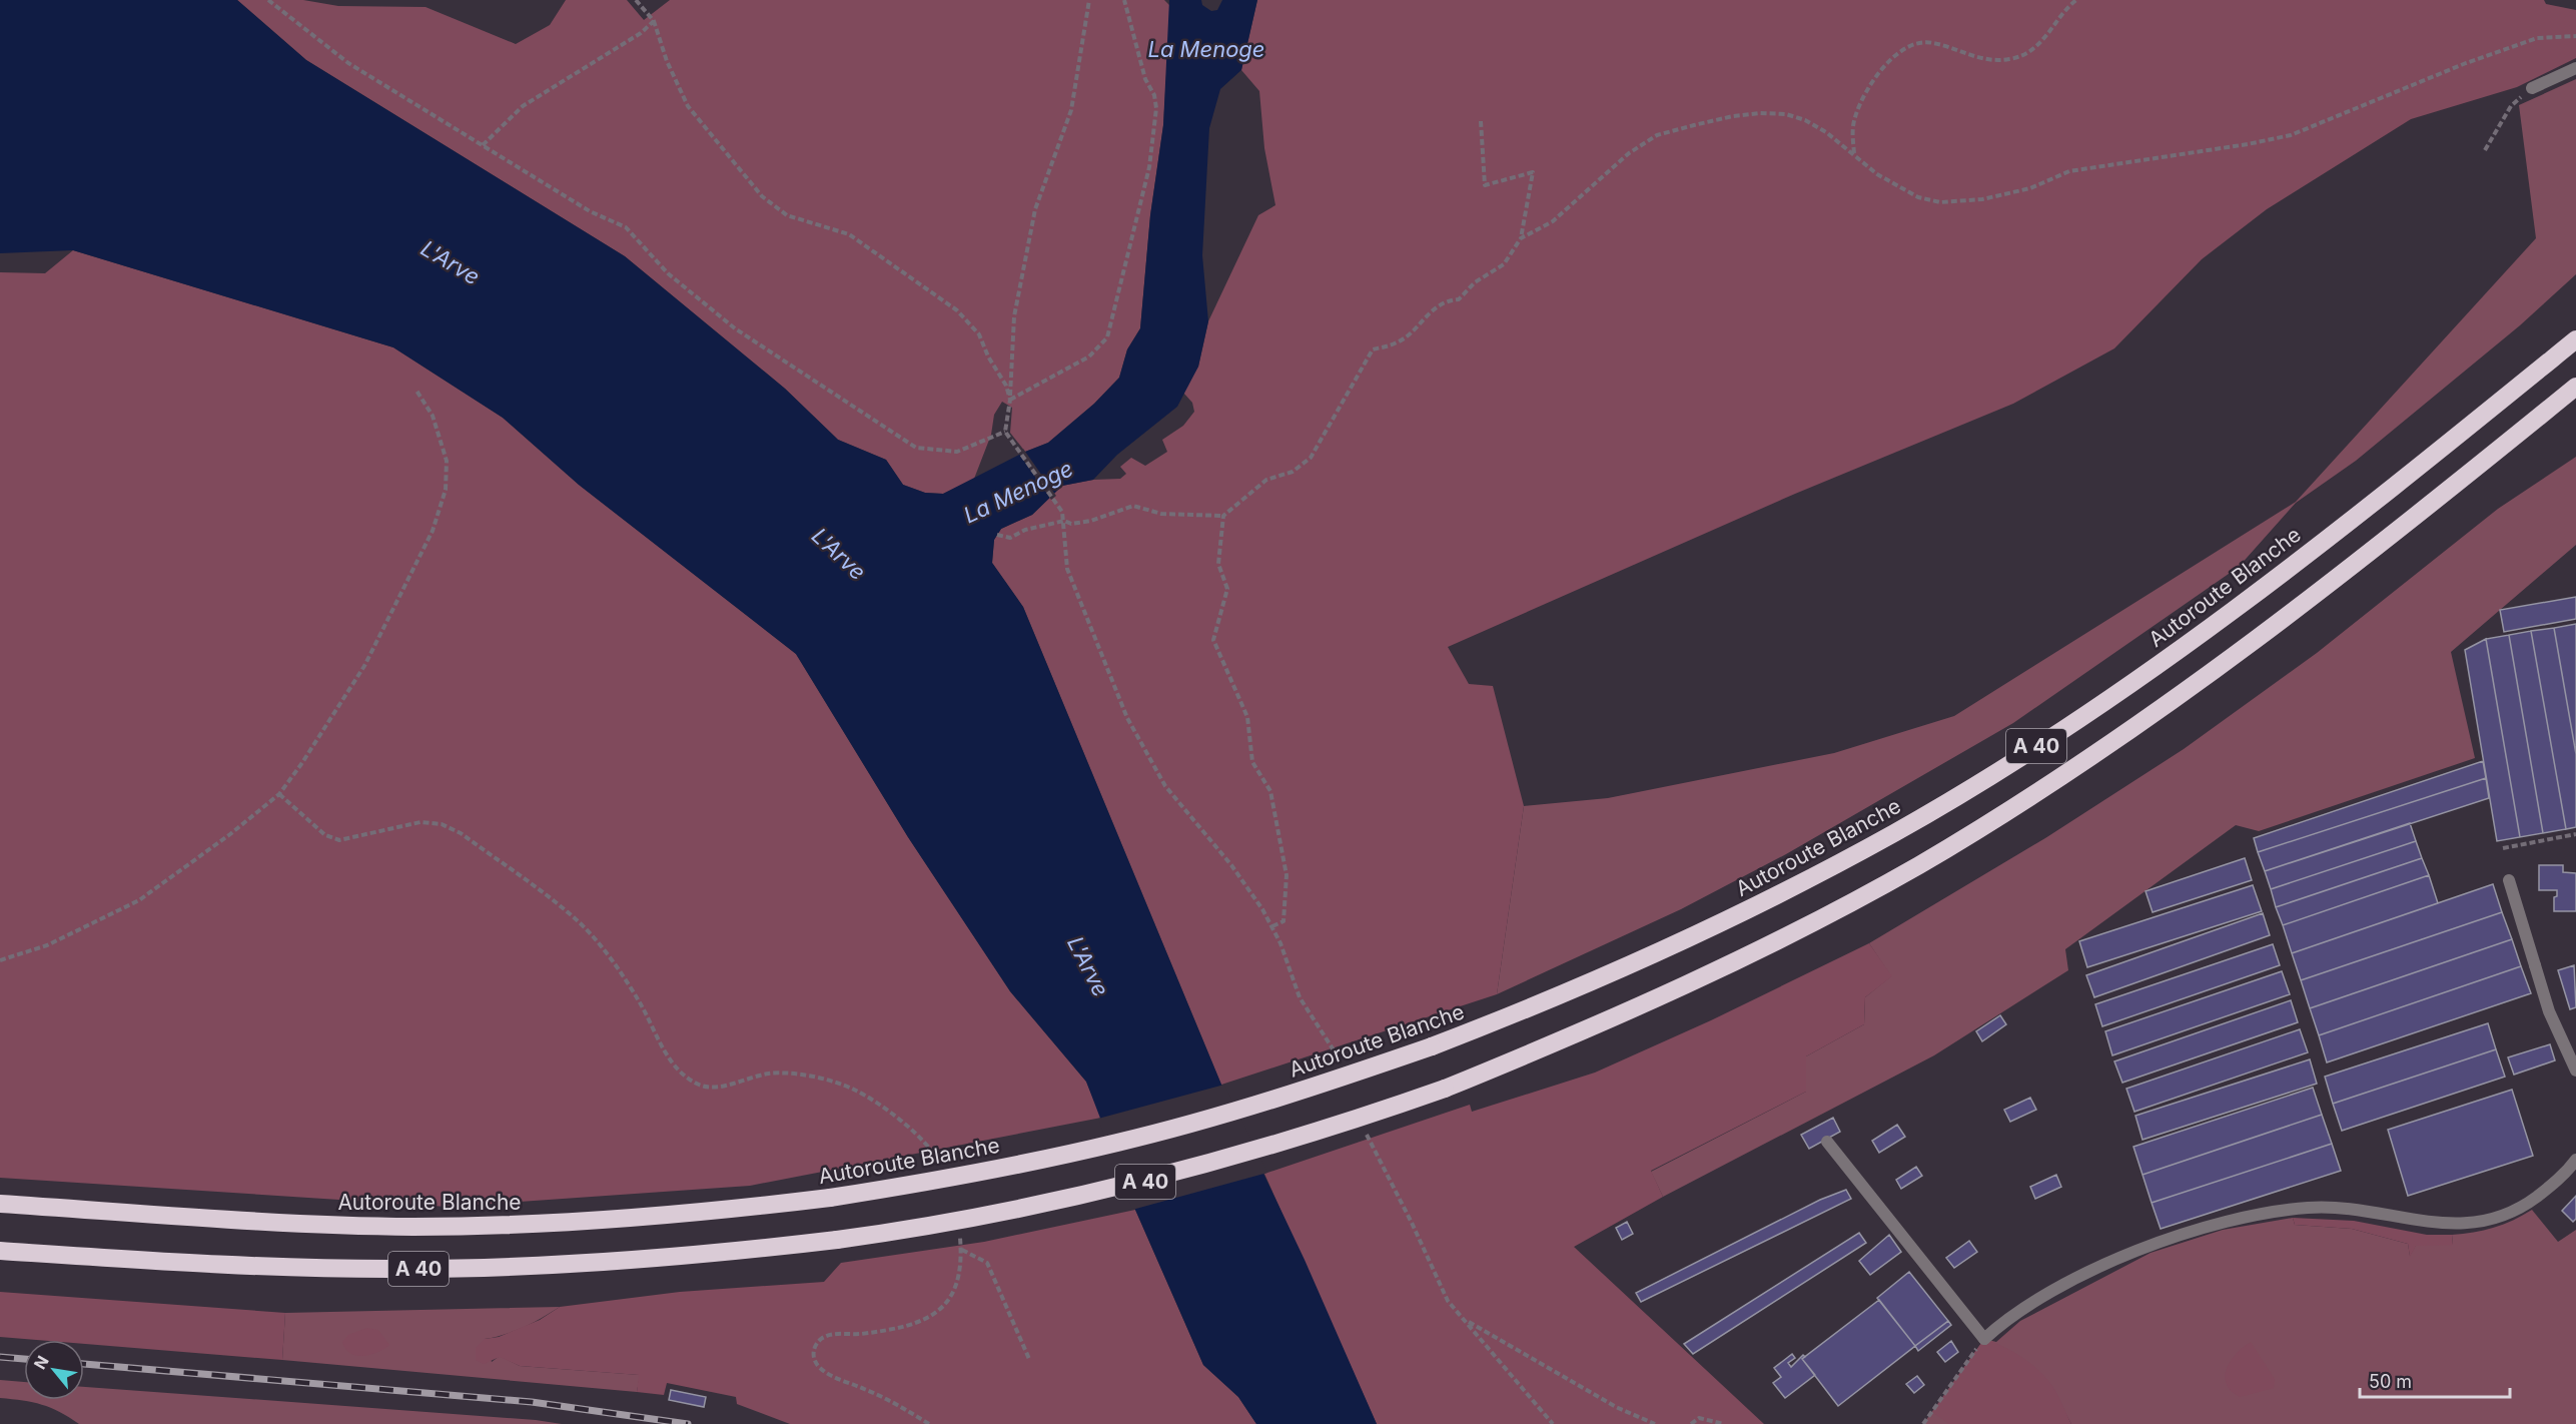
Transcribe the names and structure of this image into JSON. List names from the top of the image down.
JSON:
{
  "streets": {
    "highway": ["Autoroute Blanche", "A 40"]
  },
  "water": ["La Menoge", "L'Arve"],
  "scale_bar": "50 m",
  "north": "top left"
}
